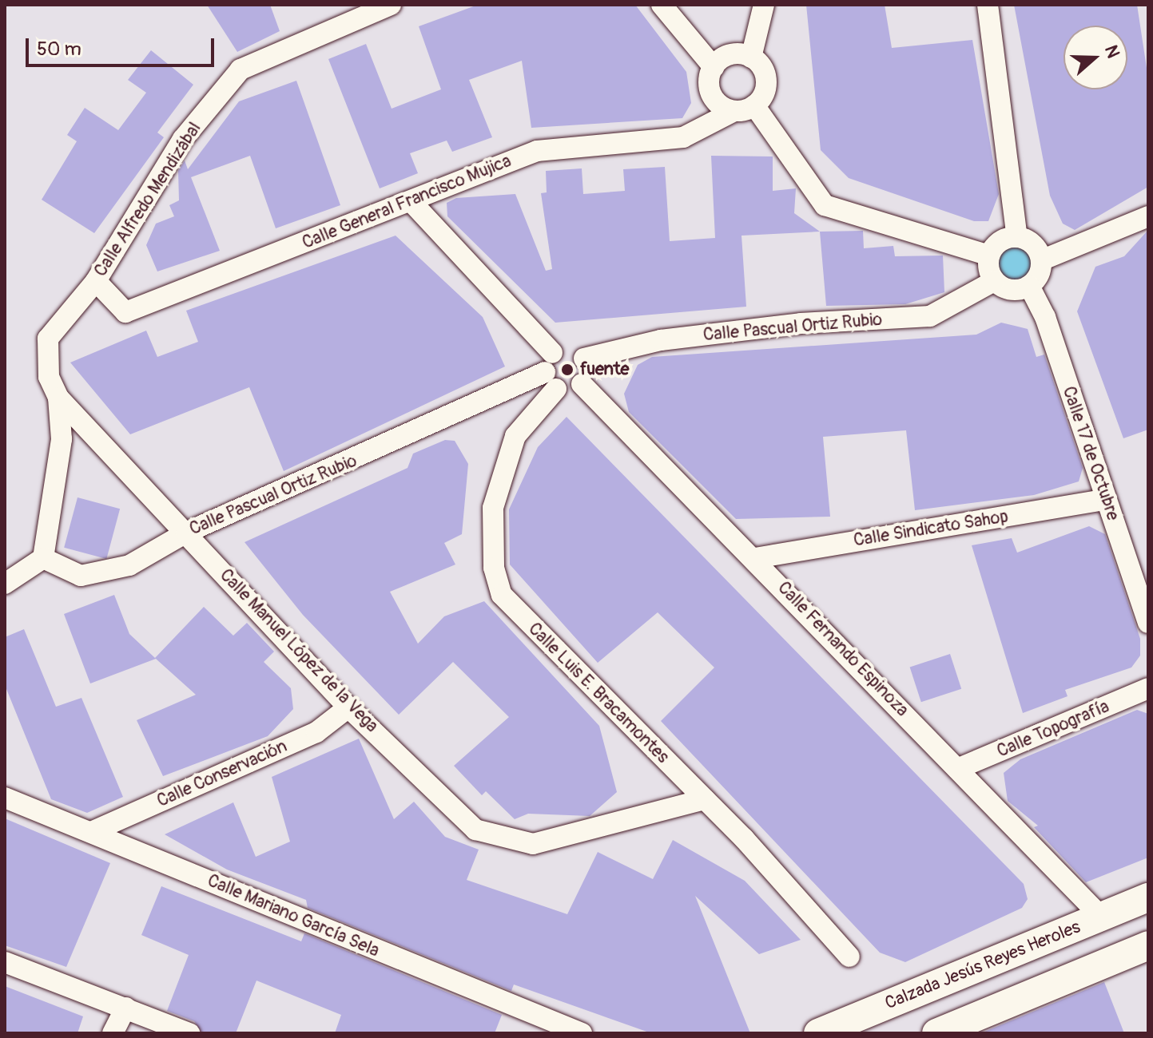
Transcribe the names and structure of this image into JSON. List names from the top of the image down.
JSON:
{
  "streets": {
    "street": [
      "Calle Alfredo Mendizábal",
      "Calle General Francisco Mujica",
      "Calle Pascual Ortiz Rubio",
      "Calle 17 de Octubre",
      "Calle Sindicato Sahop",
      "Calle Fernando Espinoza",
      "Calle Manuel López de la Vega",
      "Calle Luis E. Bracamontes",
      "Calle Topografía",
      "Calle Conservación",
      "Calle Mariano García Sela",
      "Calzada Jesús Reyes Heroles"
    ]
  },
  "crossings": [
    ["Calle Alfredo Mendizábal", "Calle General Francisco Mujica"],
    ["Calle Alfredo Mendizábal", "Calle Manuel López de la Vega"],
    ["Calle Pascual Ortiz Rubio", "Calle 17 de Octubre"],
    ["Calle Pascual Ortiz Rubio", "Calle Fernando Espinoza"],
    ["Calle Pascual Ortiz Rubio", "Calle Manuel López de la Vega"],
    ["Calle Pascual Ortiz Rubio", "Calle Luis E. Bracamontes"],
    ["Calle 17 de Octubre", "Calle Sindicato Sahop"],
    ["Calle Sindicato Sahop", "Calle Fernando Espinoza"],
    ["Calle Fernando Espinoza", "Calle Topografía"],
    ["Calle Fernando Espinoza", "Calzada Jesús Reyes Heroles"],
    ["Calle Manuel López de la Vega", "Calle Luis E. Bracamontes"],
    ["Calle Manuel López de la Vega", "Calle Conservación"],
    ["Calle Conservación", "Calle Mariano García Sela"]
  ],
  "places": ["fuente"],
  "scale_bar": "50 m",
  "north": "right"
}
